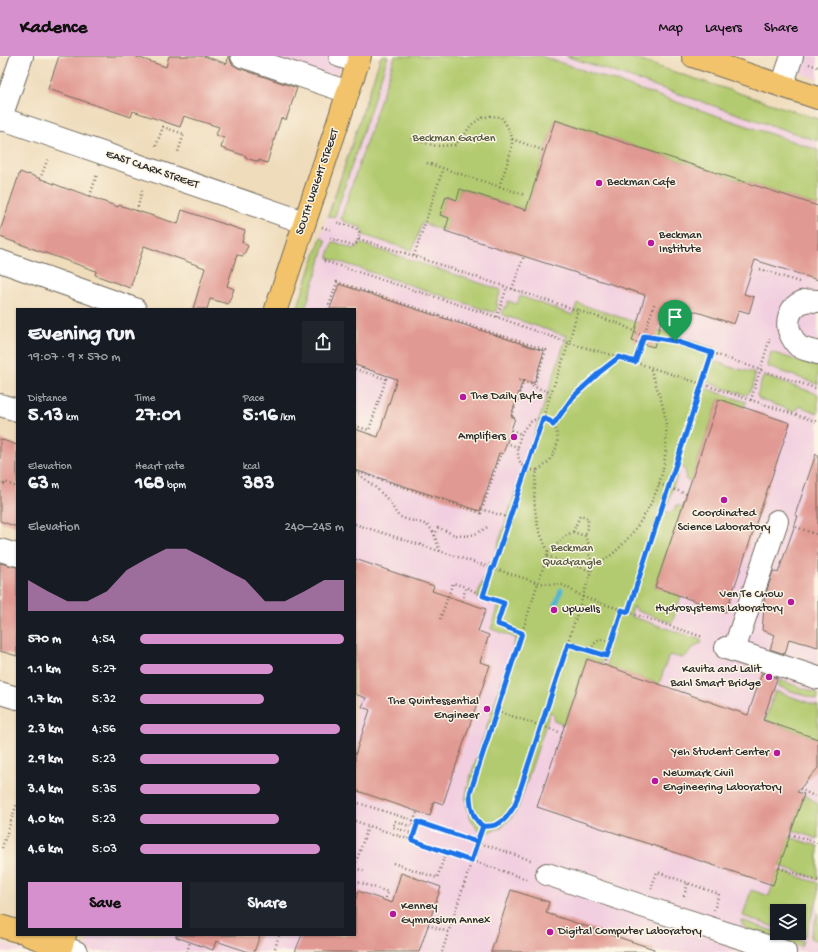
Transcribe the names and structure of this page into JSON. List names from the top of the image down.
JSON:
{
  "streets": {
    "main road": ["SOUTH WRIGHT STREET"],
    "street": ["EAST CLARK STREET"]
  },
  "crossings": [
    ["EAST CLARK STREET", "SOUTH WRIGHT STREET"]
  ],
  "parks": ["Beckman Garden", "Beckman Quadrangle"],
  "places": [
    "Beckman Cafe",
    "Beckman Institute",
    "The Daily Byte",
    "Amplifiers",
    "Coordinated Science Laboratory",
    "Ven Te Chow Hydrosystems Laboratory",
    "Upwells",
    "Kavita and Lalit Bahl Smart Bridge",
    "The Quintessential Engineer",
    "Yeh Student Center",
    "Newmark Civil Engineering Laboratory",
    "Kenney Gymnasium Annex",
    "Digital Computer Laboratory"
  ],
  "page": {
    "header": "Kadence",
    "nav": ["Map", "Layers", "Share"],
    "heading": ["Evening run", "19:07 · 9 × 570 m"],
    "stats": [
      ["Distance", "5.13 km"],
      ["Time", "27:01"],
      ["Pace", "5:16 /km"],
      ["Elevation", "63 m"],
      ["Heart rate", "168 bpm"],
      ["kcal", "383"]
    ],
    "chart": ["Elevation", "240–245 m"],
    "list": [
      {
        "name": "570 m",
        "note": "4:54"
      },
      {
        "name": "1.1 km",
        "note": "5:27"
      },
      {
        "name": "1.7 km",
        "note": "5:32"
      },
      {
        "name": "2.3 km",
        "note": "4:56"
      },
      {
        "name": "2.9 km",
        "note": "5:23"
      },
      {
        "name": "3.4 km",
        "note": "5:35"
      },
      {
        "name": "4.0 km",
        "note": "5:23"
      },
      {
        "name": "4.6 km",
        "note": "5:03"
      }
    ],
    "buttons": ["Save", "Share"]
  }
}
